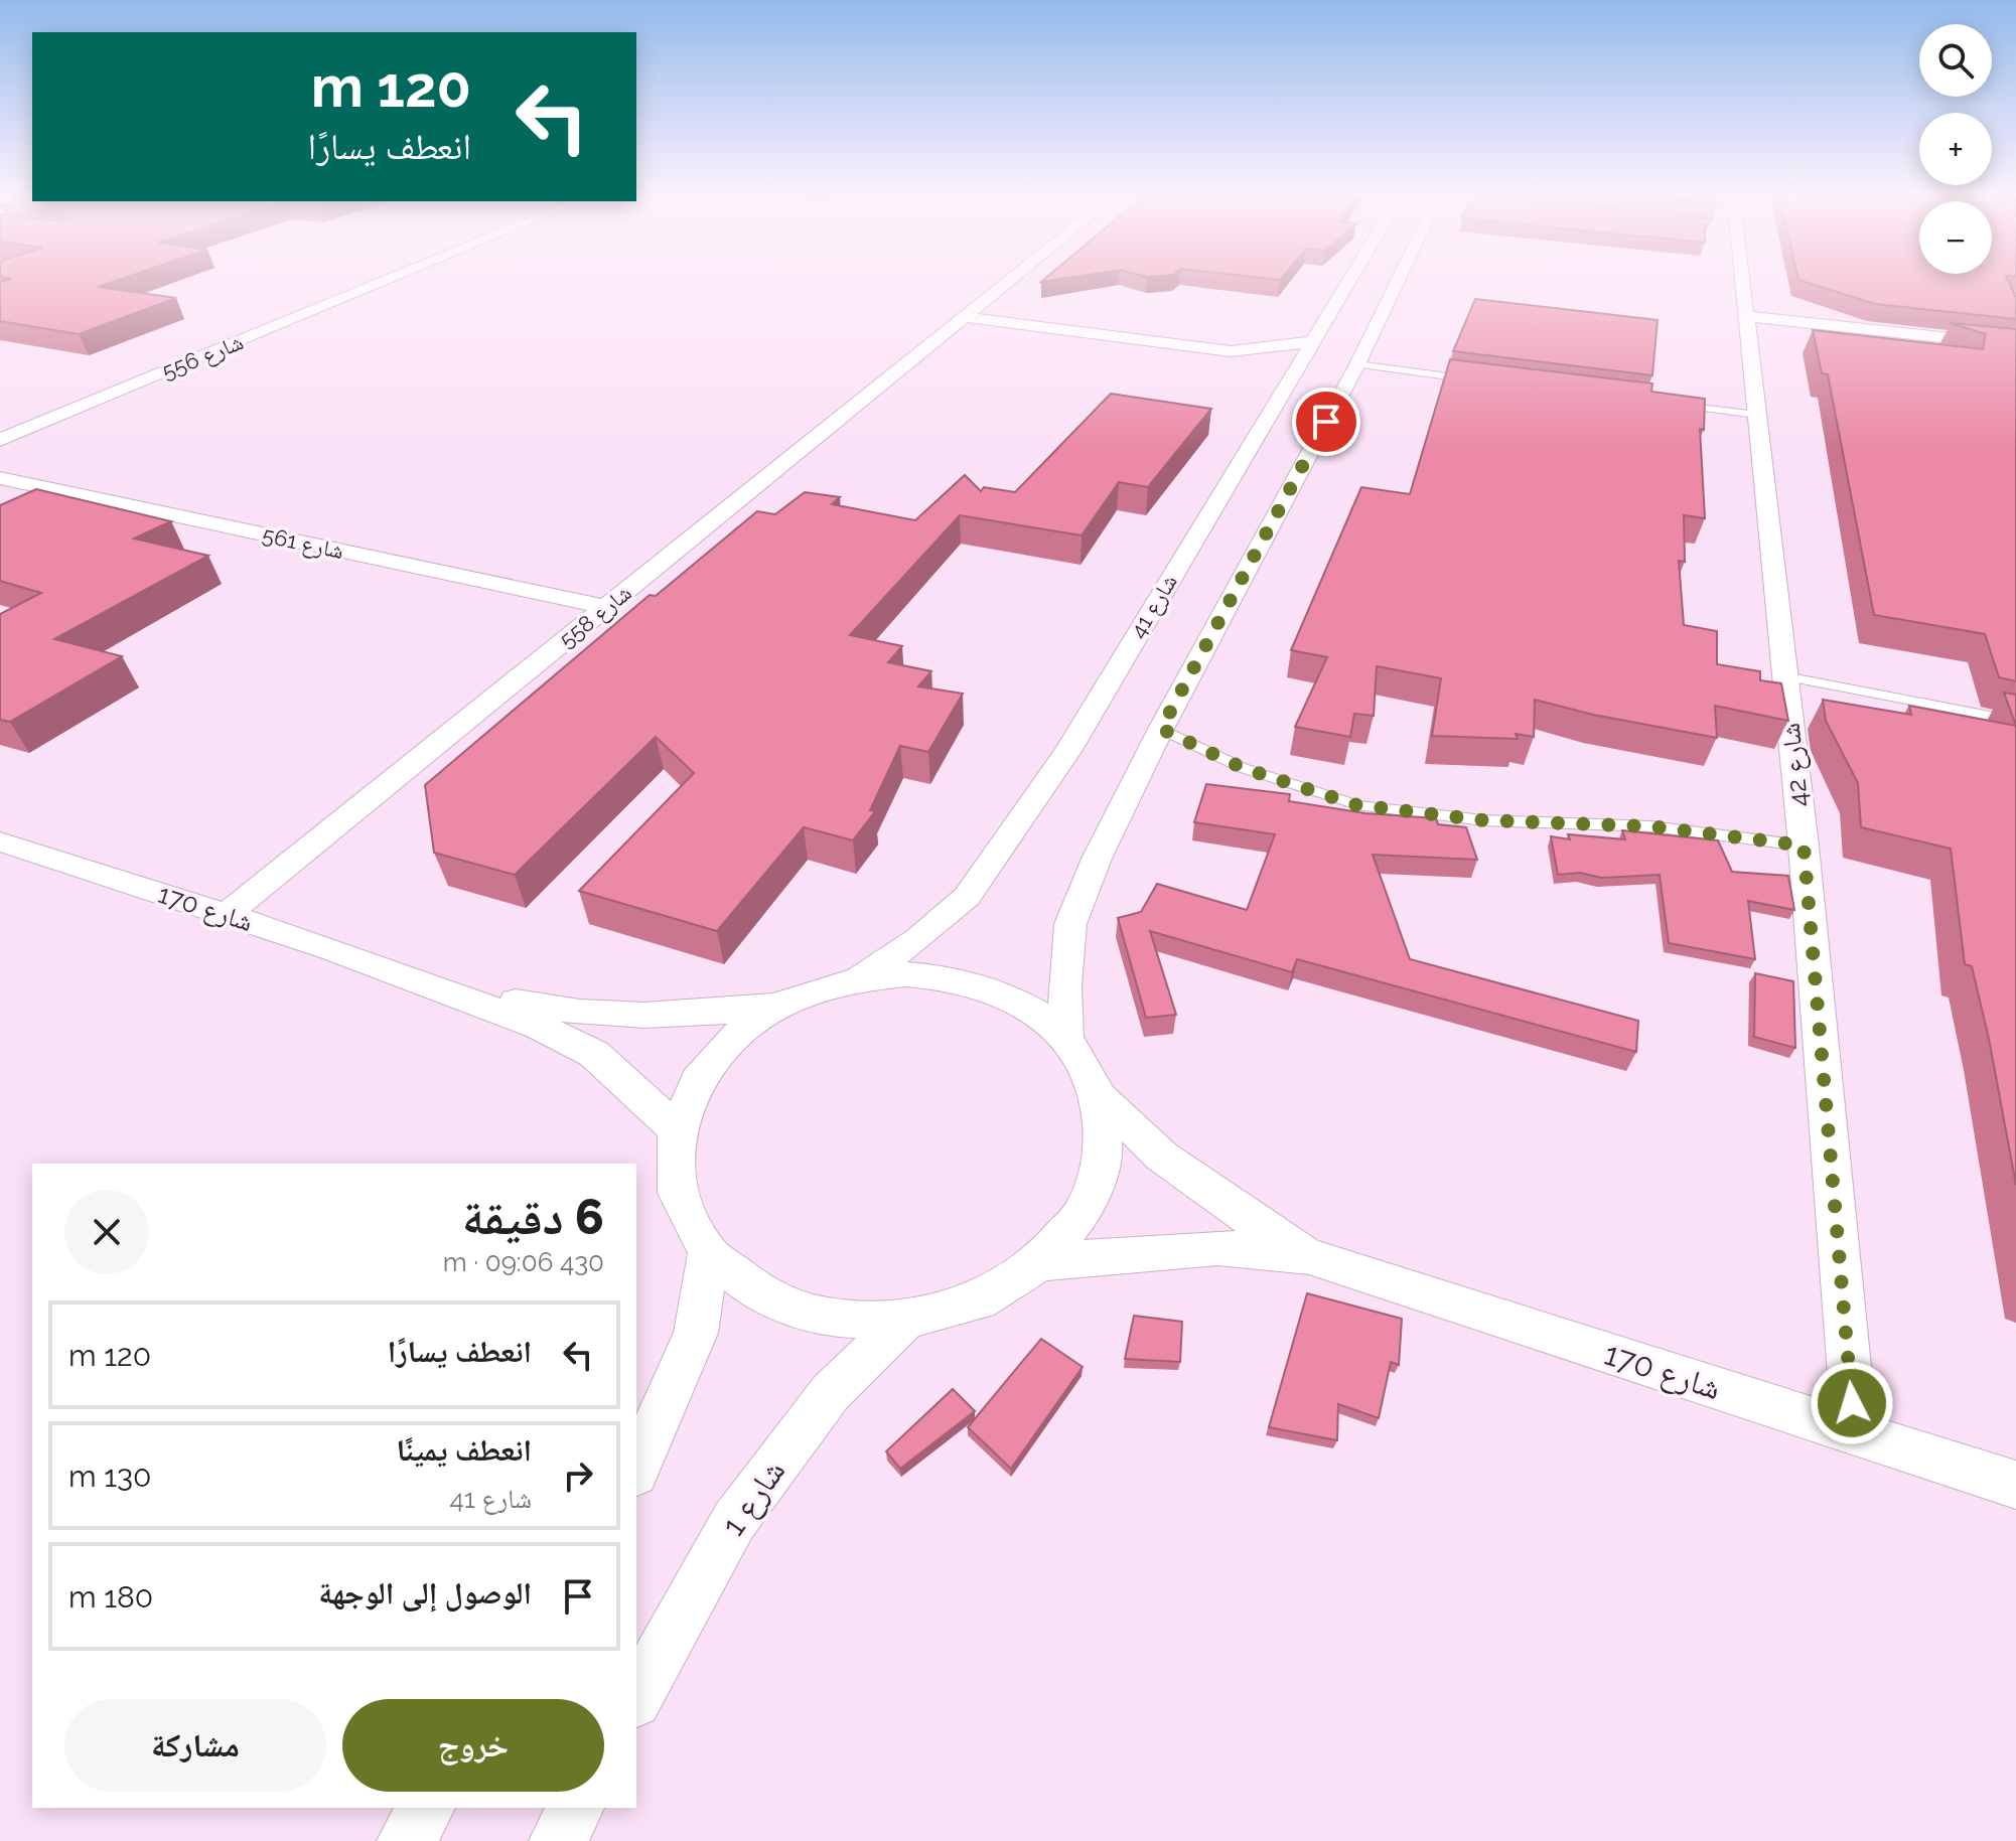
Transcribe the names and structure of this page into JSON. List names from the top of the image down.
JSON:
{
  "streets": {
    "street": [
      "شارع 556",
      "شارع 561",
      "شارع 41",
      "شارع 558",
      "شارع 42",
      "شارع 170",
      "شارع 1"
    ]
  },
  "crossings": [
    ["شارع 561", "شارع 558"],
    ["شارع 558", "شارع 170"],
    ["شارع 42", "شارع 170"]
  ],
  "page": {
    "map_buttons": ["+", "−"],
    "turn": ["120 m", "انعطف يسارًا"],
    "heading": ["6 دقيقة", "430 m · 09:06"],
    "list": [
      {
        "name": "انعطف يسارًا",
        "value": "120 m"
      },
      {
        "name": "انعطف يمينًا",
        "note": "شارع 41",
        "value": "130 m"
      },
      {
        "name": "الوصول إلى الوجهة",
        "value": "180 m"
      }
    ],
    "buttons": ["خروج", "مشاركة"]
  }
}
